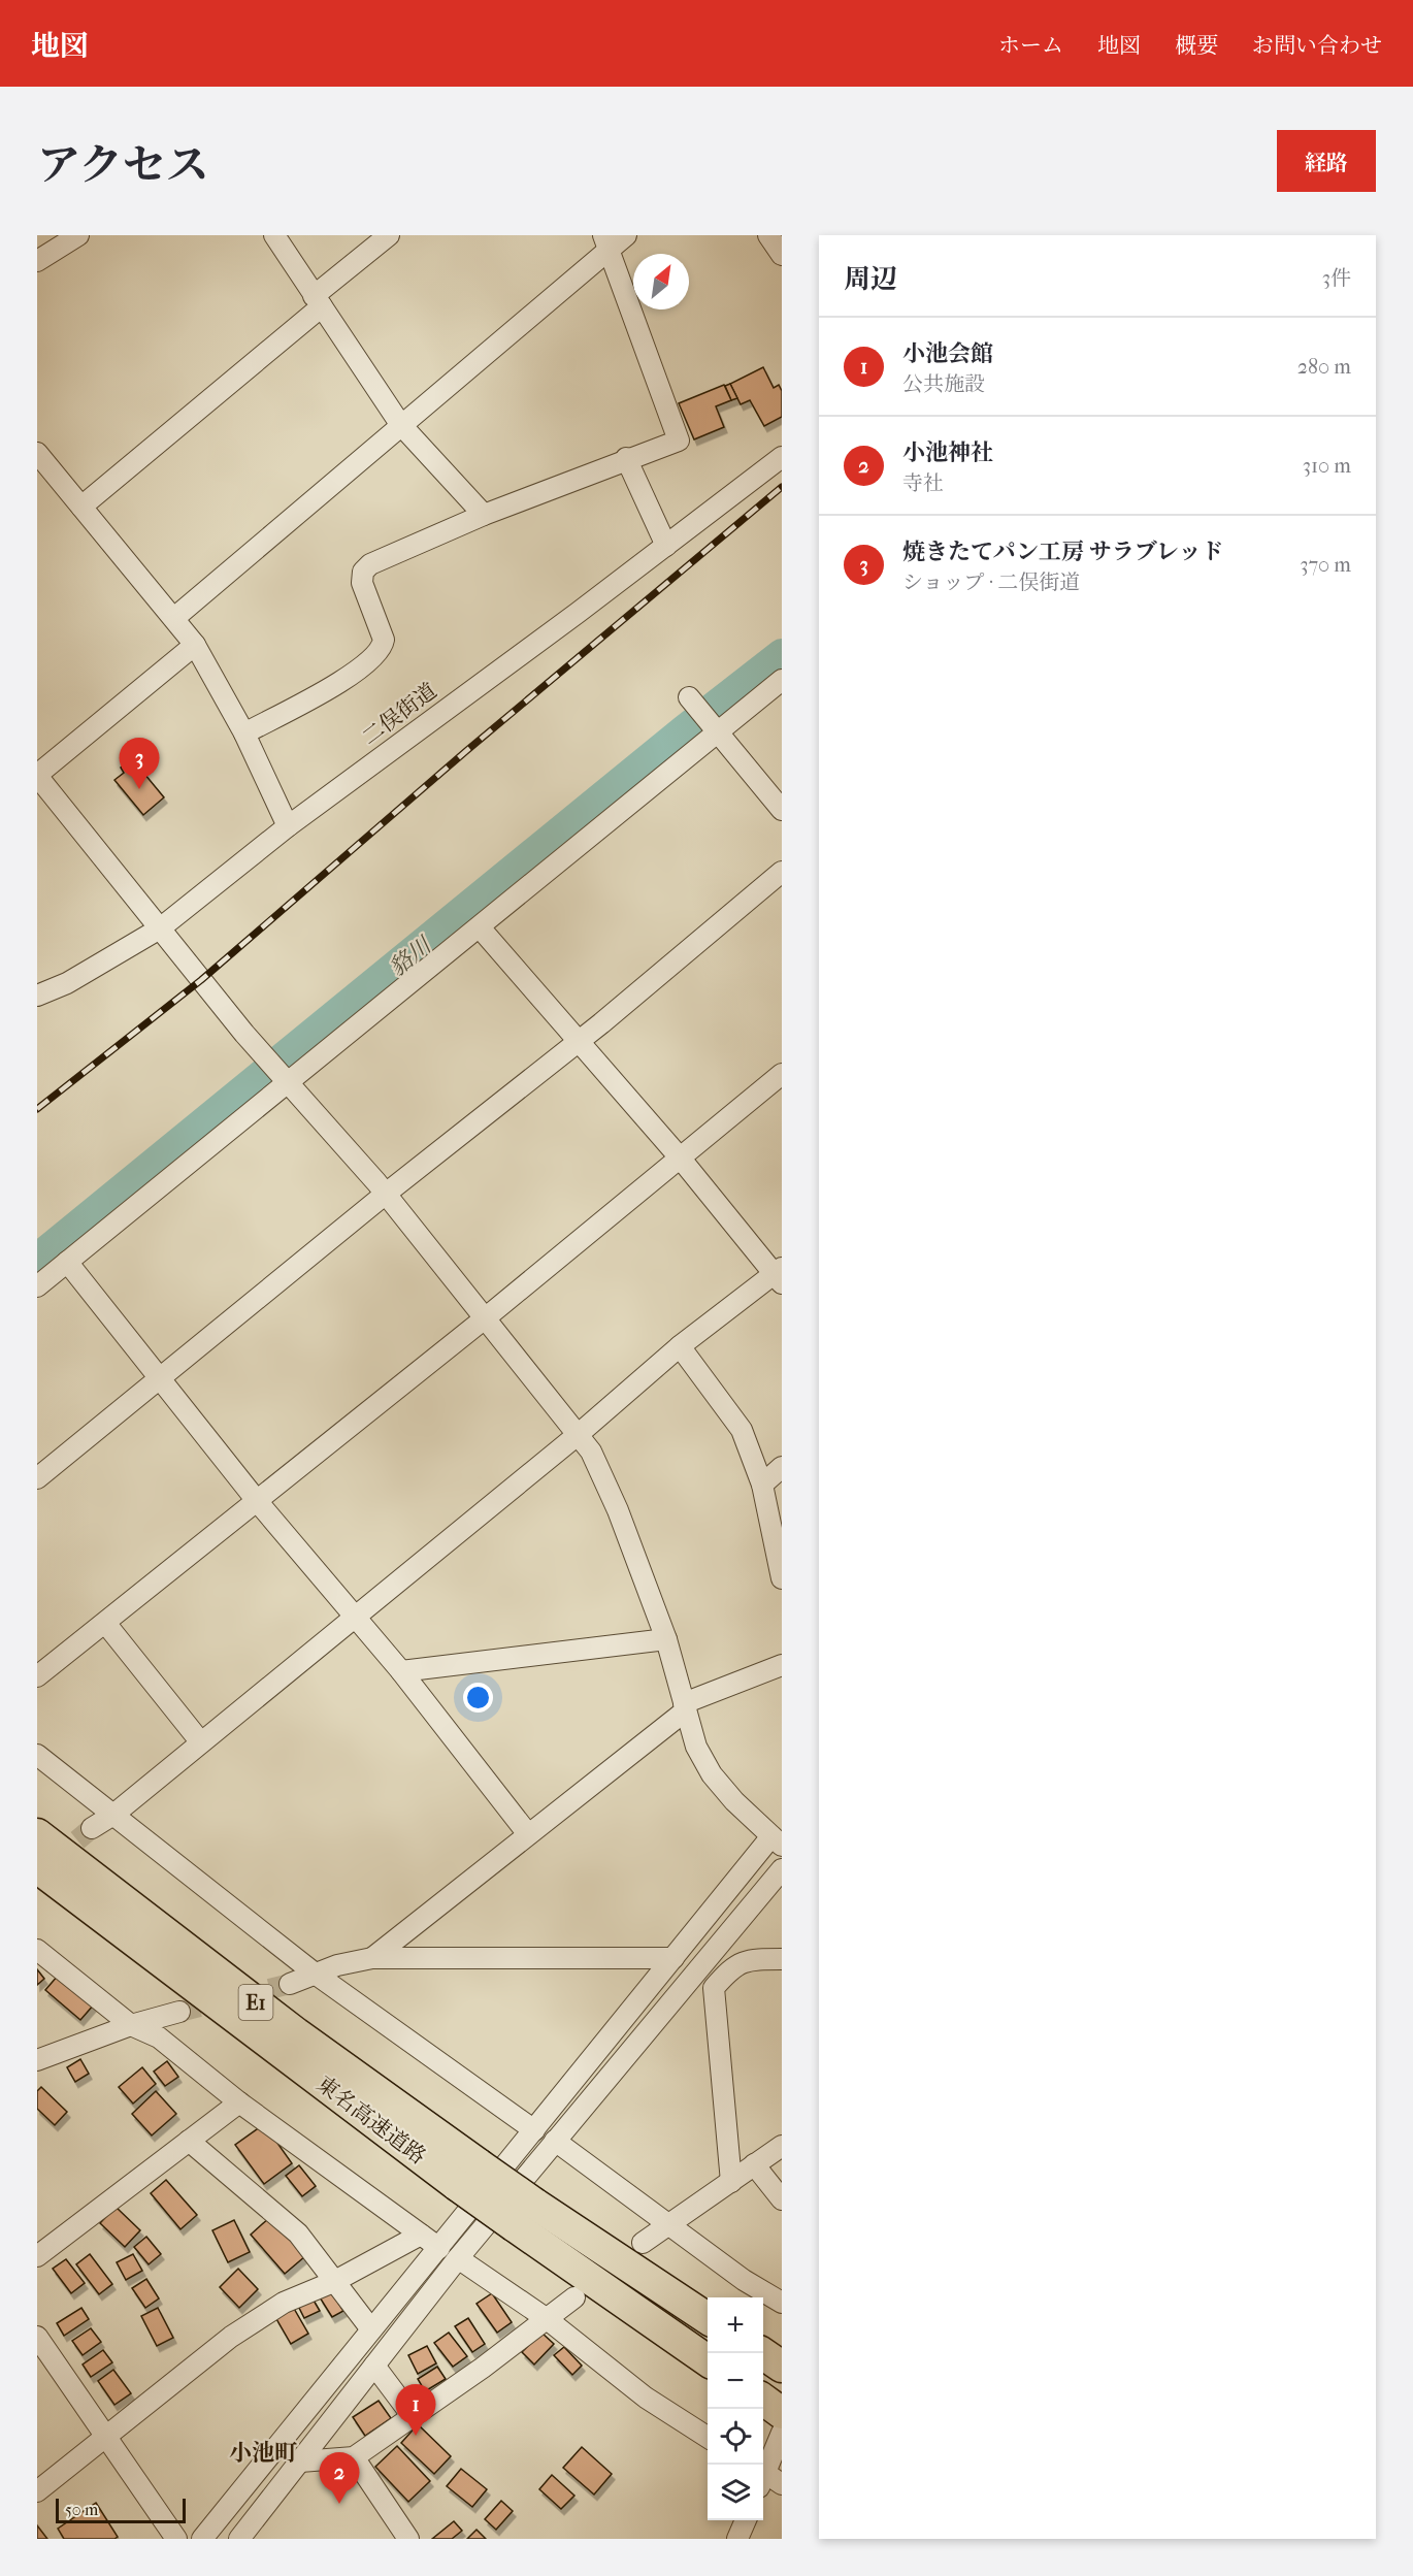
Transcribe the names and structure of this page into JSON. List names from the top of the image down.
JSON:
{
  "streets": {
    "highway": ["E1", "東名高速道路"],
    "street": ["二俣街道"]
  },
  "districts": ["小池町"],
  "water": ["貉川"],
  "scale_bar": "50 m",
  "north": "top right",
  "page": {
    "header": "地図",
    "nav": [
      "ホーム",
      "地図",
      "概要",
      "お問い合わせ"
    ],
    "title": "アクセス",
    "buttons": "経路",
    "heading": ["周辺", "3件"],
    "list": [
      {
        "mark": "1",
        "name": "小池会館",
        "note": "公共施設",
        "value": "280 m"
      },
      {
        "mark": "2",
        "name": "小池神社",
        "note": "寺社",
        "value": "310 m"
      },
      {
        "mark": "3",
        "name": "焼きたてパン工房 サラブレッド",
        "note": "ショップ · 二俣街道",
        "value": "370 m"
      }
    ],
    "pins": ["3", "1", "2"],
    "map_buttons": ["+", "−"],
    "scale": "50 m"
  }
}
